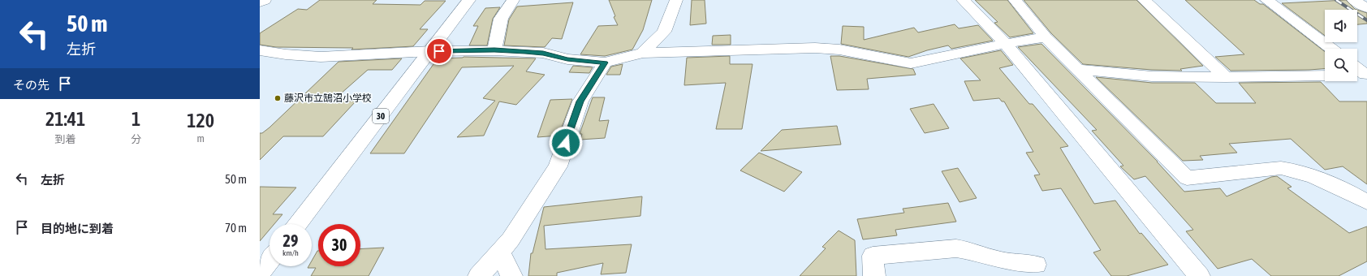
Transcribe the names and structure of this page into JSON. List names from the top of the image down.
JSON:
{
  "streets": {
    "street": ["30"]
  },
  "places": ["藤沢市立鵠沼小学校"],
  "page": {
    "turn": ["50 m", "左折"],
    "then": "その先",
    "eta": [
      "21:41",
      "到着",
      "1",
      "分",
      "120",
      "m"
    ],
    "list": [
      {
        "name": "左折",
        "value": "50 m"
      },
      {
        "name": "目的地に到着",
        "value": "70 m"
      }
    ],
    "speed": "29 km/h",
    "limit": "30"
  }
}
